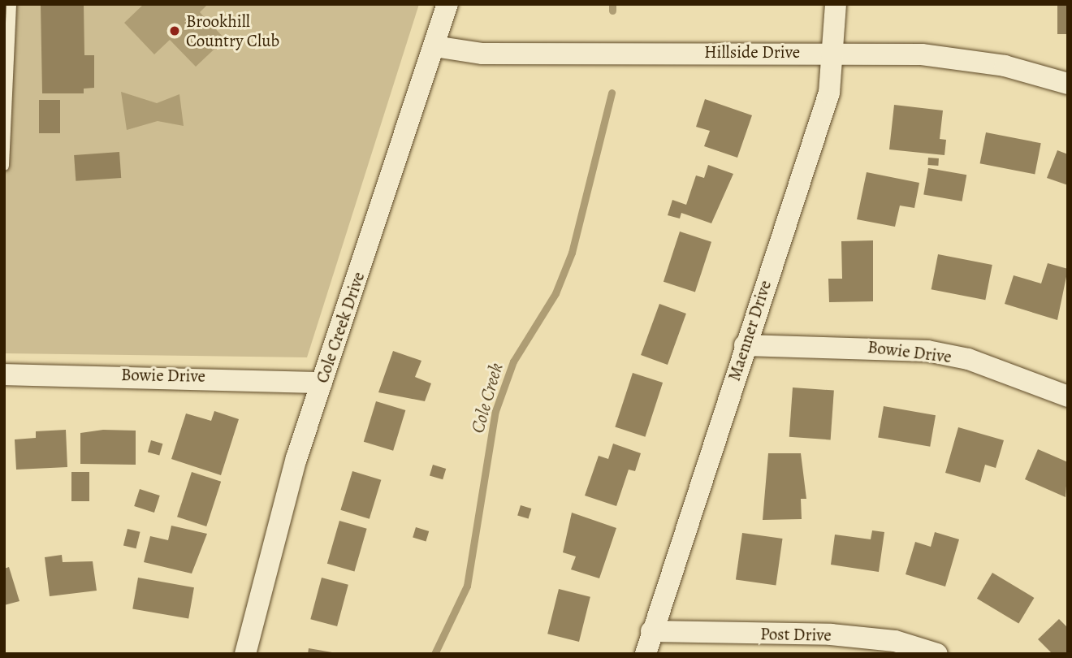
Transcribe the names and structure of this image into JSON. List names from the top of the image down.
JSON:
{
  "streets": {
    "street": [
      "Hillside Drive",
      "Cole Creek Drive",
      "Maenner Drive",
      "Bowie Drive",
      "Post Drive"
    ]
  },
  "crossings": [
    ["Hillside Drive", "Cole Creek Drive"],
    ["Hillside Drive", "Maenner Drive"],
    ["Cole Creek Drive", "Bowie Drive"],
    ["Maenner Drive", "Bowie Drive"],
    ["Maenner Drive", "Post Drive"]
  ],
  "water": ["Cole Creek"],
  "places": ["Brookhill Country Club"]
}
